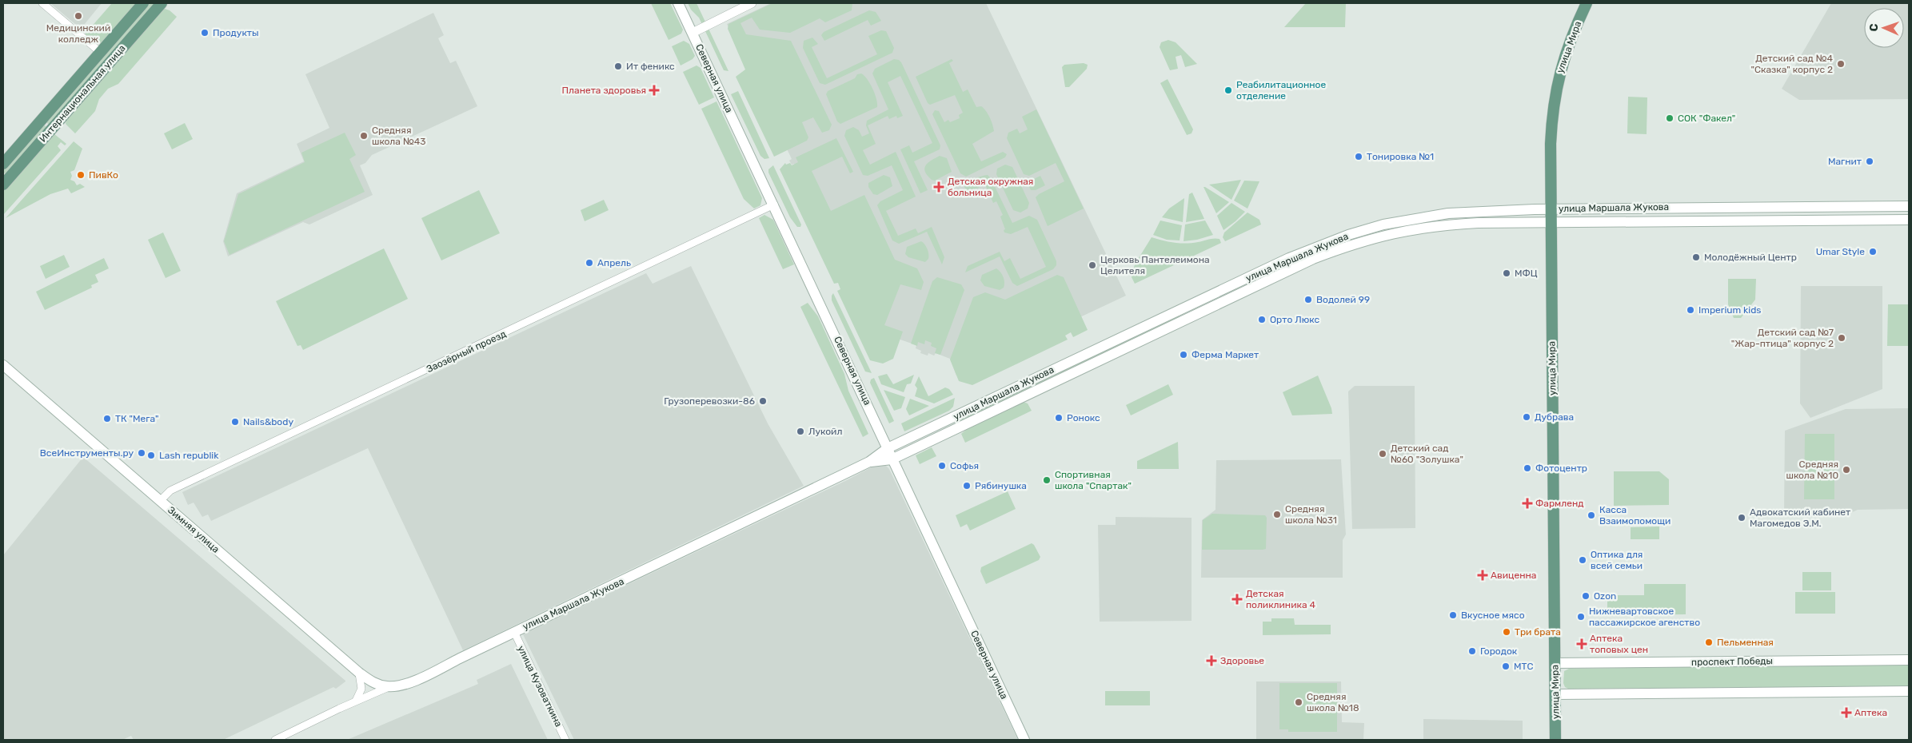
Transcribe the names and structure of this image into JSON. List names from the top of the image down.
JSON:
{
  "streets": {
    "main road": [
      "улица Мира",
      "Северная улица",
      "Интернациональная улица",
      "улица Маршала Жукова",
      "Зимняя улица",
      "проспект Победы"
    ],
    "street": ["Заозёрный проезд", "улица Кузоваткина"]
  },
  "crossings": [
    ["улица Мира", "улица Маршала Жукова"],
    ["улица Мира", "проспект Победы"],
    ["Северная улица", "улица Маршала Жукова"],
    ["Северная улица", "Заозёрный проезд"],
    ["улица Маршала Жукова", "Зимняя улица"],
    ["улица Маршала Жукова", "улица Кузоваткина"],
    ["Заозёрный проезд", "Зимняя улица"]
  ],
  "places": {
    "other": [
      "Медицинский колледж",
      "Продукты",
      "Детский сад №4 \"Сказка\" корпус 2",
      "Ит феникс",
      "Реабилитационное отделение",
      "СОК \"Факел\"",
      "Средняя школа №43",
      "Тонировка №1",
      "Магнит",
      "ПивКо",
      "Umar Style",
      "Молодёжный Центр",
      "Апрель",
      "Церковь Пантелеимона Целителя",
      "МФЦ",
      "Водолей 99",
      "Imperium kids",
      "Орто Люкс",
      "Детский сад №7 \"Жар-птица\" корпус 2",
      "Ферма Маркет",
      "Грузоперевозки-86",
      "Дубрава",
      "Ронокс",
      "ТК \"Мега\"",
      "Nails&body",
      "Лукойл",
      "ВсеИнструменты.ру",
      "Детский сад №60 \"Золушка\"",
      "Lash republik",
      "Софья",
      "Фотоцентр",
      "Средняя школа №10",
      "Спортивная школа \"Спартак\"",
      "Рябинушка",
      "Средняя школа №31",
      "Касса Взаимопомощи",
      "Адвокатский кабинет Магомедов Э.М.",
      "Оптика для всей семьи",
      "Ozon",
      "Вкусное мясо",
      "Нижневартовское пассажирское агенство",
      "Три брата",
      "Пельменная",
      "Городок",
      "МТС",
      "Средняя школа №18"
    ],
    "health": [
      "Планета здоровья",
      "Детская окружная больница",
      "Фармленд",
      "Авиценна",
      "Детская поликлиника 4",
      "Аптека топовых цен",
      "Здоровье",
      "Аптека"
    ]
  },
  "north": "left"
}
